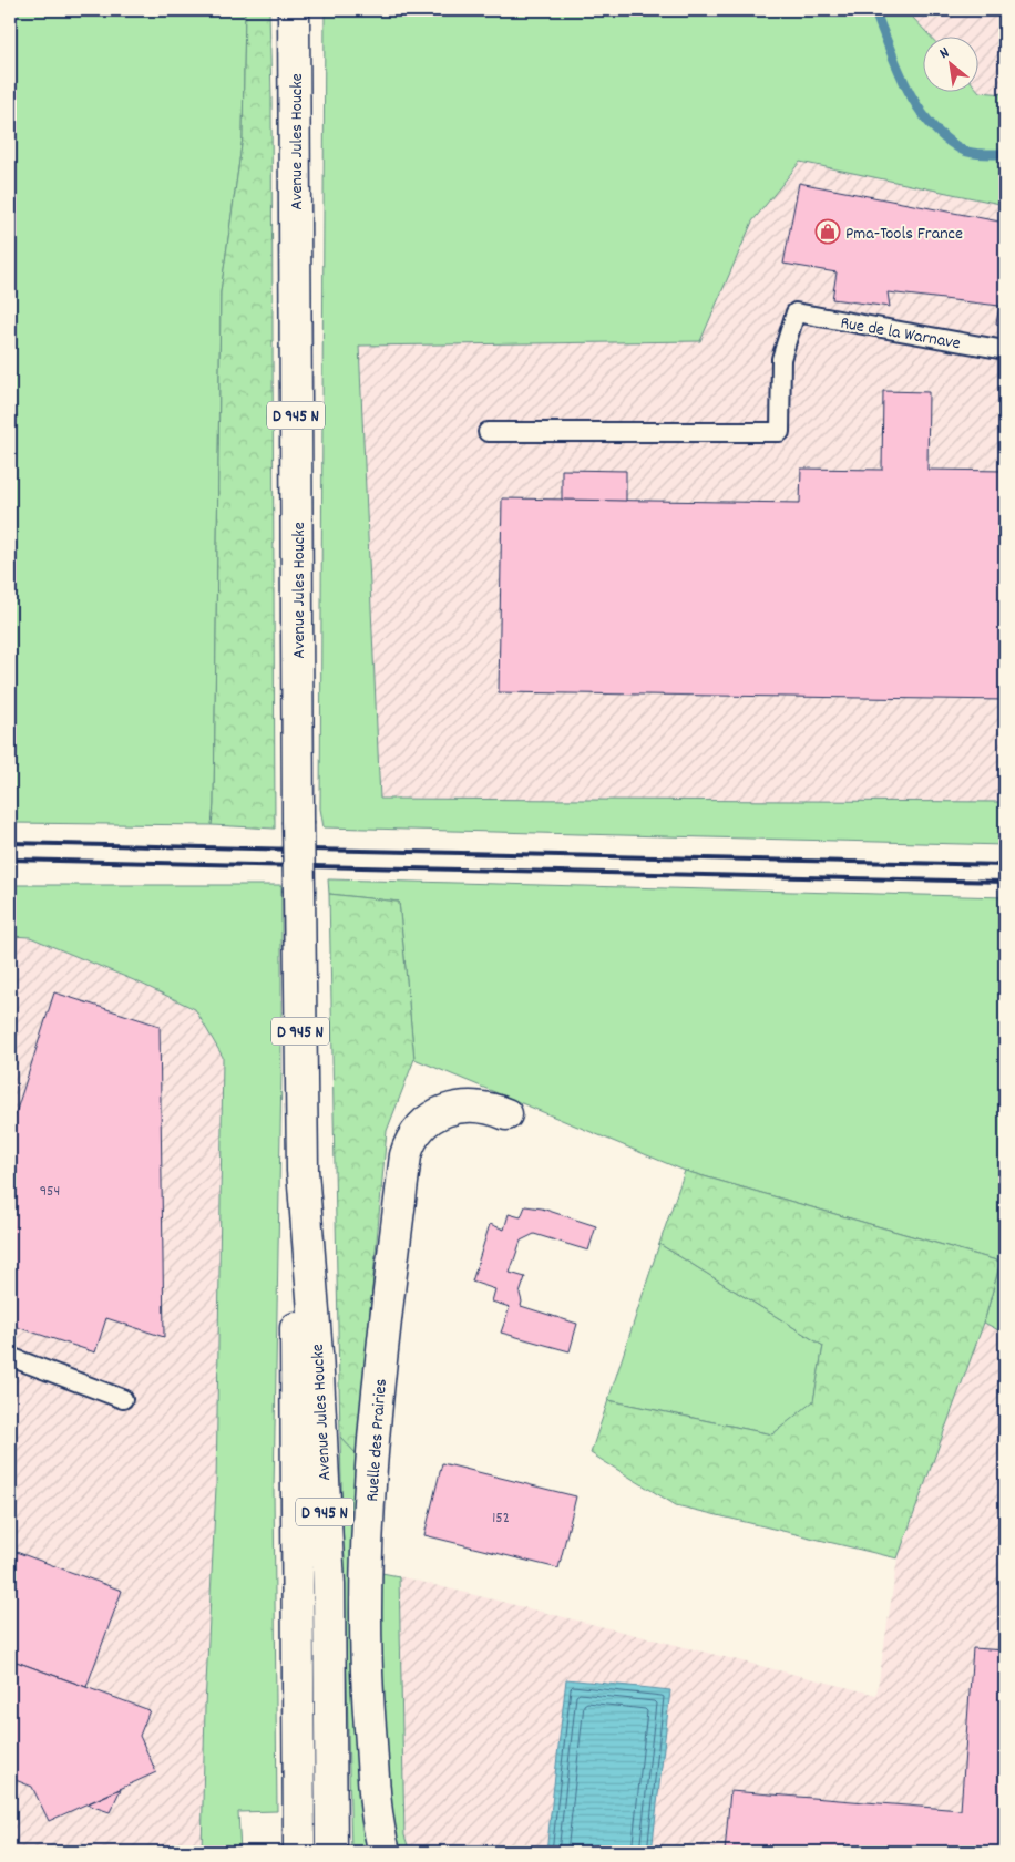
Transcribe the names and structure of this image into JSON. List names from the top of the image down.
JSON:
{
  "streets": {
    "main road": ["Avenue Jules Houcke", "D 945 N", "Ruelle des Prairies"],
    "lane": ["Rue de la Warnave"]
  },
  "places": {
    "shop": ["Pma-Tools France"]
  },
  "house_numbers": ["954", "152"],
  "north": "top left"
}
